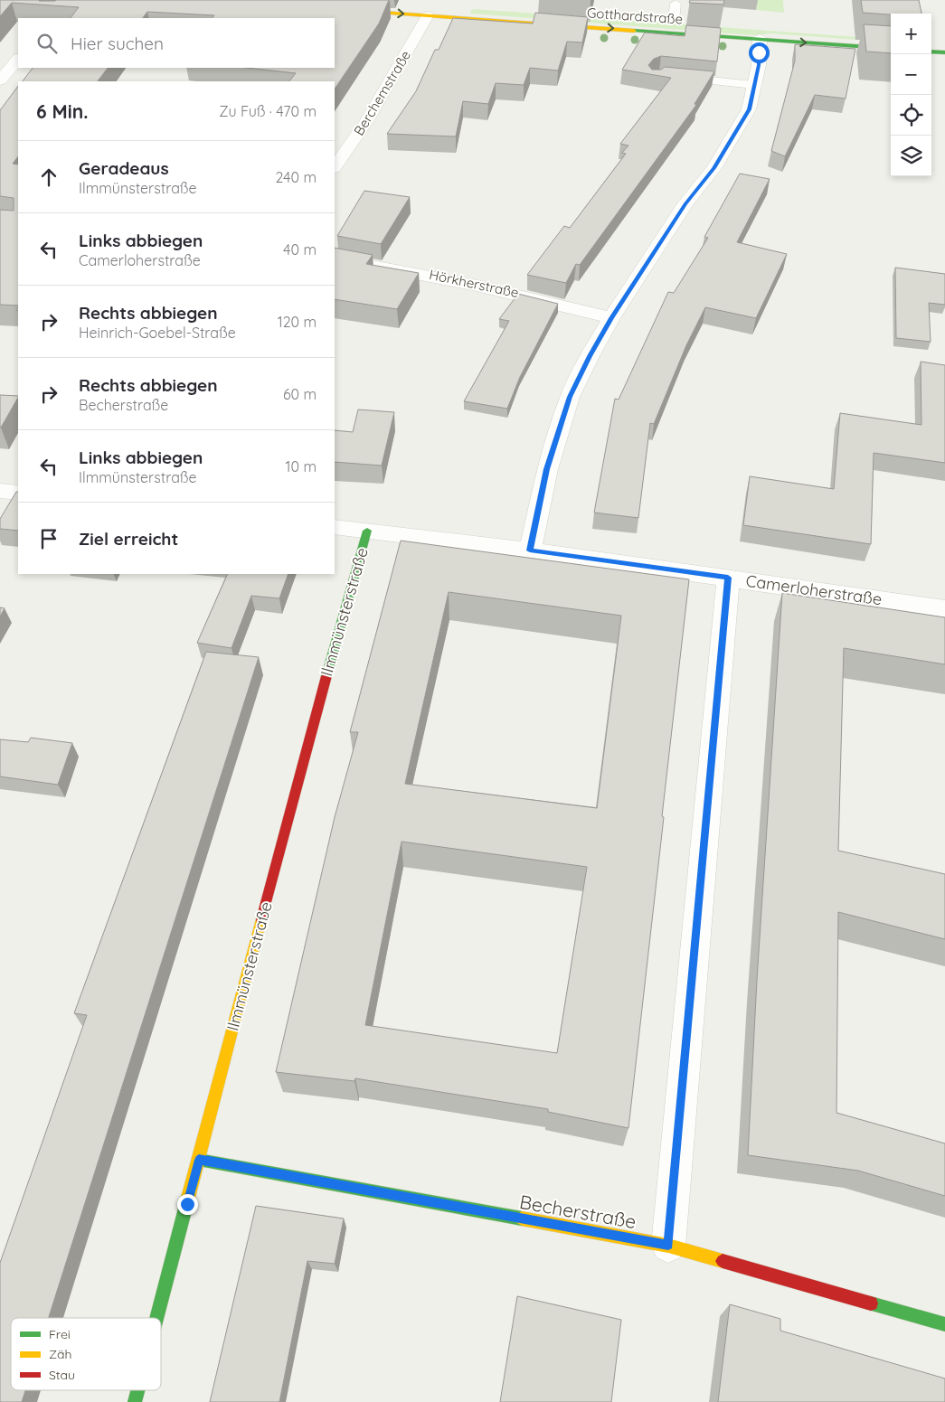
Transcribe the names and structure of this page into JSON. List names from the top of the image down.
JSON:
{
  "streets": {
    "street": [
      "Gotthardstraße",
      "Berchemstraße",
      "Hörkherstraße",
      "Camerloherstraße",
      "Ilmmünsterstraße",
      "Becherstraße"
    ]
  },
  "crossings": [
    ["Gotthardstraße", "Berchemstraße"],
    ["Camerloherstraße", "Ilmmünsterstraße"],
    ["Ilmmünsterstraße", "Becherstraße"]
  ],
  "one_way": ["Gotthardstraße"],
  "legend": ["Frei", "Zäh", "Stau"],
  "page": {
    "map_buttons": ["+", "−"],
    "search": "Hier suchen",
    "heading": ["6 Min.", "Zu Fuß · 470 m"],
    "list": [
      ["Geradeaus", "Ilmmünsterstraße", "240 m"],
      ["Links abbiegen", "Camerloherstraße", "40 m"],
      ["Rechts abbiegen", "Heinrich-Goebel-Straße", "120 m"],
      ["Rechts abbiegen", "Becherstraße", "60 m"],
      ["Links abbiegen", "Ilmmünsterstraße", "10 m"],
      "Ziel erreicht"
    ]
  }
}
